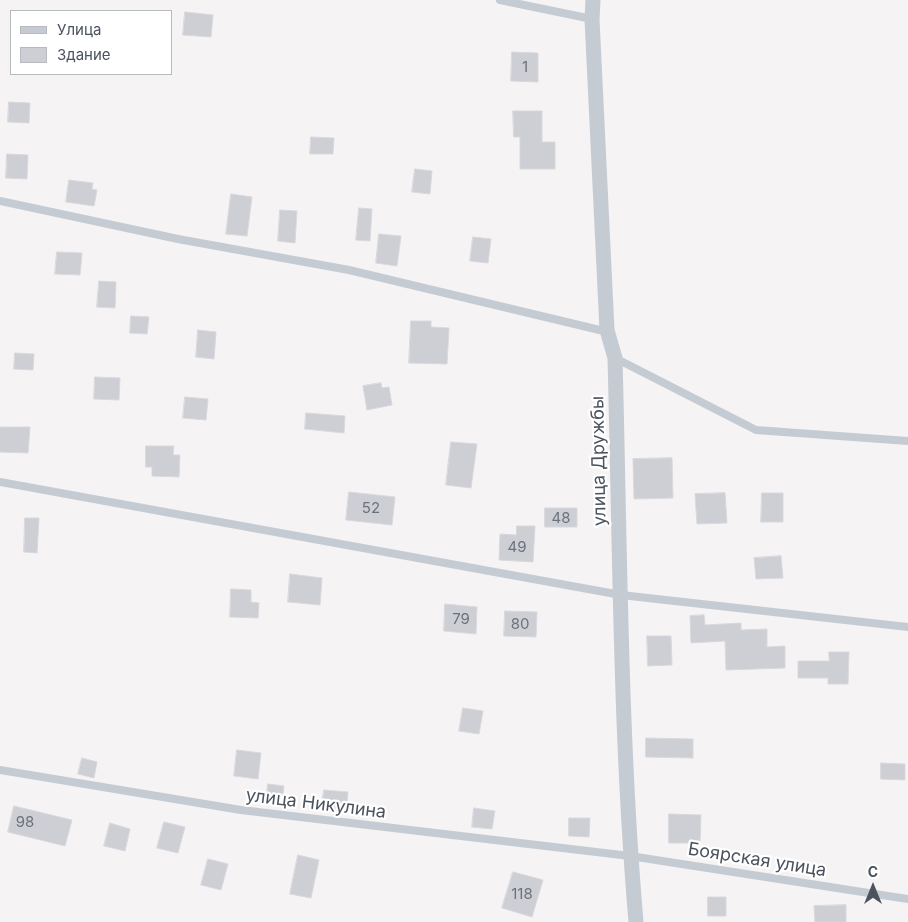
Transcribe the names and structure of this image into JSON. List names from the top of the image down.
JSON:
{
  "streets": {
    "street": ["улица Дружбы"],
    "lane": ["улица Никулина", "Боярская улица"]
  },
  "crossings": [
    ["улица Дружбы", "улица Никулина"],
    ["улица Дружбы", "Боярская улица"],
    ["улица Никулина", "Боярская улица"]
  ],
  "house_numbers": [
    "1",
    "52",
    "48",
    "49",
    "79",
    "80",
    "98",
    "118"
  ],
  "legend": ["Улица", "Здание"],
  "north": "top"
}
